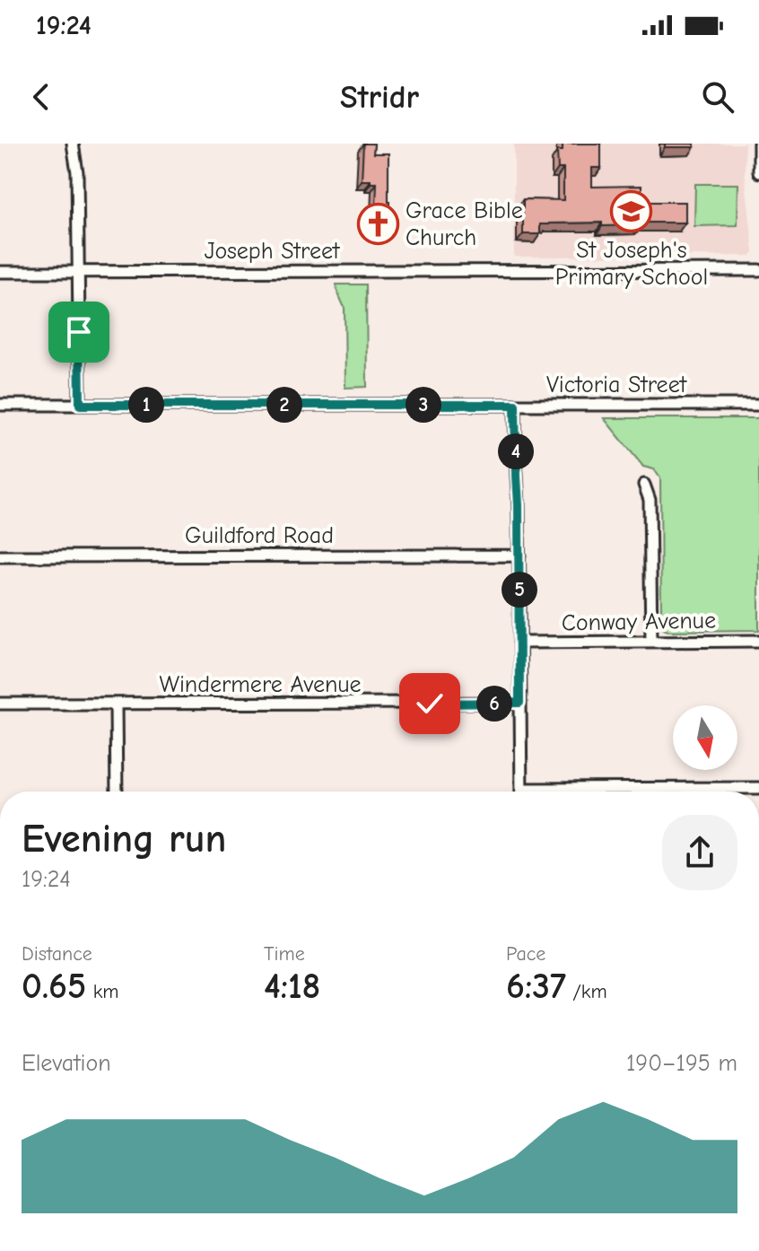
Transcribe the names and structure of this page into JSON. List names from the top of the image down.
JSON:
{
  "streets": {
    "street": [
      "Joseph Street",
      "Victoria Street",
      "Guildford Road",
      "Conway Avenue",
      "Windermere Avenue"
    ]
  },
  "places": {
    "school or university": ["St Joseph's Primary School"],
    "church": ["Grace Bible Church"]
  },
  "north": "bottom",
  "page": {
    "status": "19:24",
    "header": "Stridr",
    "pins": [
      "1",
      "2",
      "3",
      "4",
      "5",
      "6"
    ],
    "heading": ["Evening run", "19:24"],
    "stats": [
      ["Distance", "0.65 km"],
      ["Time", "4:18"],
      ["Pace", "6:37 /km"]
    ],
    "chart": ["Elevation", "190–195 m"]
  }
}
